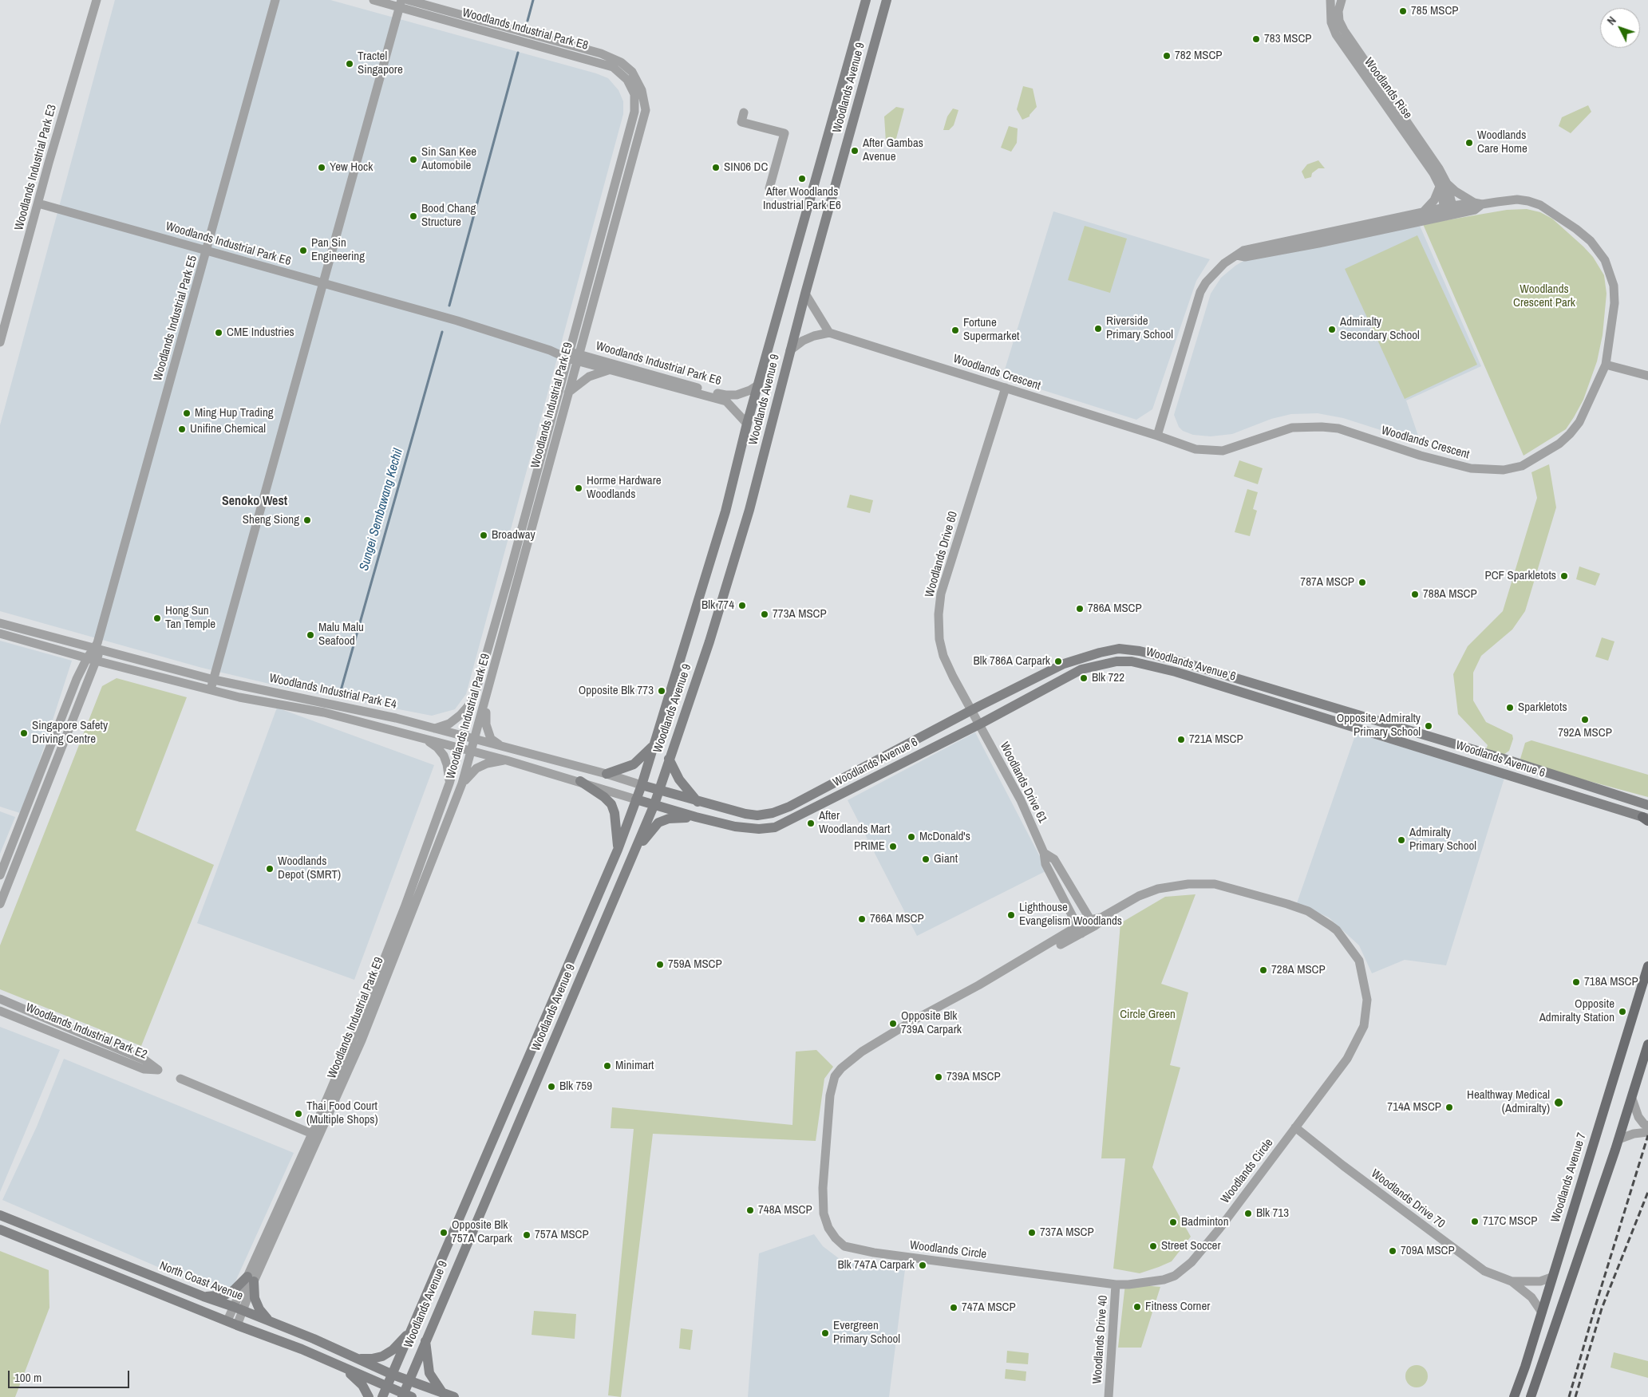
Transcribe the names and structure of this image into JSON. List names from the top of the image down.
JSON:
{
  "streets": {
    "main road": [
      "Woodlands Avenue 9",
      "Woodlands Avenue 6",
      "Woodlands Industrial Park E4",
      "Woodlands Avenue 7",
      "North Coast Avenue"
    ],
    "street": [
      "Woodlands Industrial Park E8",
      "Woodlands Rise",
      "Woodlands Industrial Park E3",
      "Woodlands Industrial Park E6",
      "Woodlands Industrial Park E5",
      "Woodlands Crescent",
      "Woodlands Industrial Park E9",
      "Woodlands Drive 60",
      "Woodlands Drive 61",
      "Woodlands Industrial Park E2",
      "Woodlands Circle",
      "Woodlands Drive 70",
      "Woodlands Drive 40"
    ]
  },
  "crossings": [
    ["Woodlands Industrial Park E8", "Woodlands Industrial Park E9"],
    ["Woodlands Avenue 9", "Woodlands Industrial Park E6"],
    ["Woodlands Avenue 9", "Woodlands Avenue 6"],
    ["Woodlands Avenue 9", "Woodlands Industrial Park E4"],
    ["Woodlands Avenue 9", "North Coast Avenue"],
    ["Woodlands Rise", "Woodlands Crescent"],
    ["Woodlands Industrial Park E3", "Woodlands Industrial Park E6"],
    ["Woodlands Industrial Park E6", "Woodlands Industrial Park E5"],
    ["Woodlands Industrial Park E6", "Woodlands Industrial Park E9"],
    ["Woodlands Industrial Park E5", "Woodlands Industrial Park E4"],
    ["Woodlands Crescent", "Woodlands Drive 60"],
    ["Woodlands Industrial Park E9", "Woodlands Industrial Park E4"],
    ["Woodlands Industrial Park E9", "North Coast Avenue"],
    ["Woodlands Drive 60", "Woodlands Avenue 6"],
    ["Woodlands Drive 60", "Woodlands Drive 61"],
    ["Woodlands Avenue 6", "Woodlands Industrial Park E4"],
    ["Woodlands Avenue 6", "Woodlands Drive 61"],
    ["Woodlands Drive 61", "Woodlands Circle"],
    ["Woodlands Circle", "Woodlands Drive 70"],
    ["Woodlands Circle", "Woodlands Drive 40"],
    ["Woodlands Avenue 7", "Woodlands Drive 70"]
  ],
  "districts": ["Senoko West"],
  "water": ["Sungei Sembawang Kechil"],
  "parks": ["Woodlands Crescent Park", "Circle Green"],
  "places": [
    "785 MSCP",
    "783 MSCP",
    "782 MSCP",
    "Tractel Singapore",
    "Woodlands Care Home",
    "After Gambas Avenue",
    "Sin San Kee Automobile",
    "Yew Hock",
    "SIN06 DC",
    "After Woodlands Industrial Park E6",
    "Bood Chang Structure",
    "Pan Sin Engineering",
    "Riverside Primary School",
    "Admiralty Secondary School",
    "Fortune Supermarket",
    "CME Industries",
    "Ming Hup Trading",
    "Unifine Chemical",
    "Horme Hardware Woodlands",
    "Sheng Siong",
    "Broadway",
    "PCF Sparkletots",
    "787A MSCP",
    "788A MSCP",
    "Blk 774",
    "786A MSCP",
    "773A MSCP",
    "Hong Sun Tan Temple",
    "Malu Malu Seafood",
    "Blk 786A Carpark",
    "Blk 722",
    "Opposite Blk 773",
    "Sparkletots",
    "792A MSCP",
    "Opposite Admiralty Primary School",
    "Singapore Safety Driving Centre",
    "721A MSCP",
    "After Woodlands Mart",
    "McDonald's",
    "Admiralty Primary School",
    "PRIME",
    "Giant",
    "Woodlands Depot (SMRT)",
    "Lighthouse Evangelism Woodlands",
    "766A MSCP",
    "759A MSCP",
    "728A MSCP",
    "718A MSCP",
    "Opposite Admiralty Station",
    "Opposite Blk 739A Carpark",
    "Minimart",
    "739A MSCP",
    "Blk 759",
    "Healthway Medical (Admiralty)",
    "714A MSCP",
    "Thai Food Court (Multiple Shops)",
    "748A MSCP",
    "Blk 713",
    "717C MSCP",
    "Badminton",
    "Opposite Blk 757A Carpark",
    "737A MSCP",
    "757A MSCP",
    "Street Soccer",
    "709A MSCP",
    "Blk 747A Carpark",
    "Fitness Corner",
    "747A MSCP",
    "Evergreen Primary School"
  ],
  "scale_bar": "100 m",
  "north": "top left"
}
